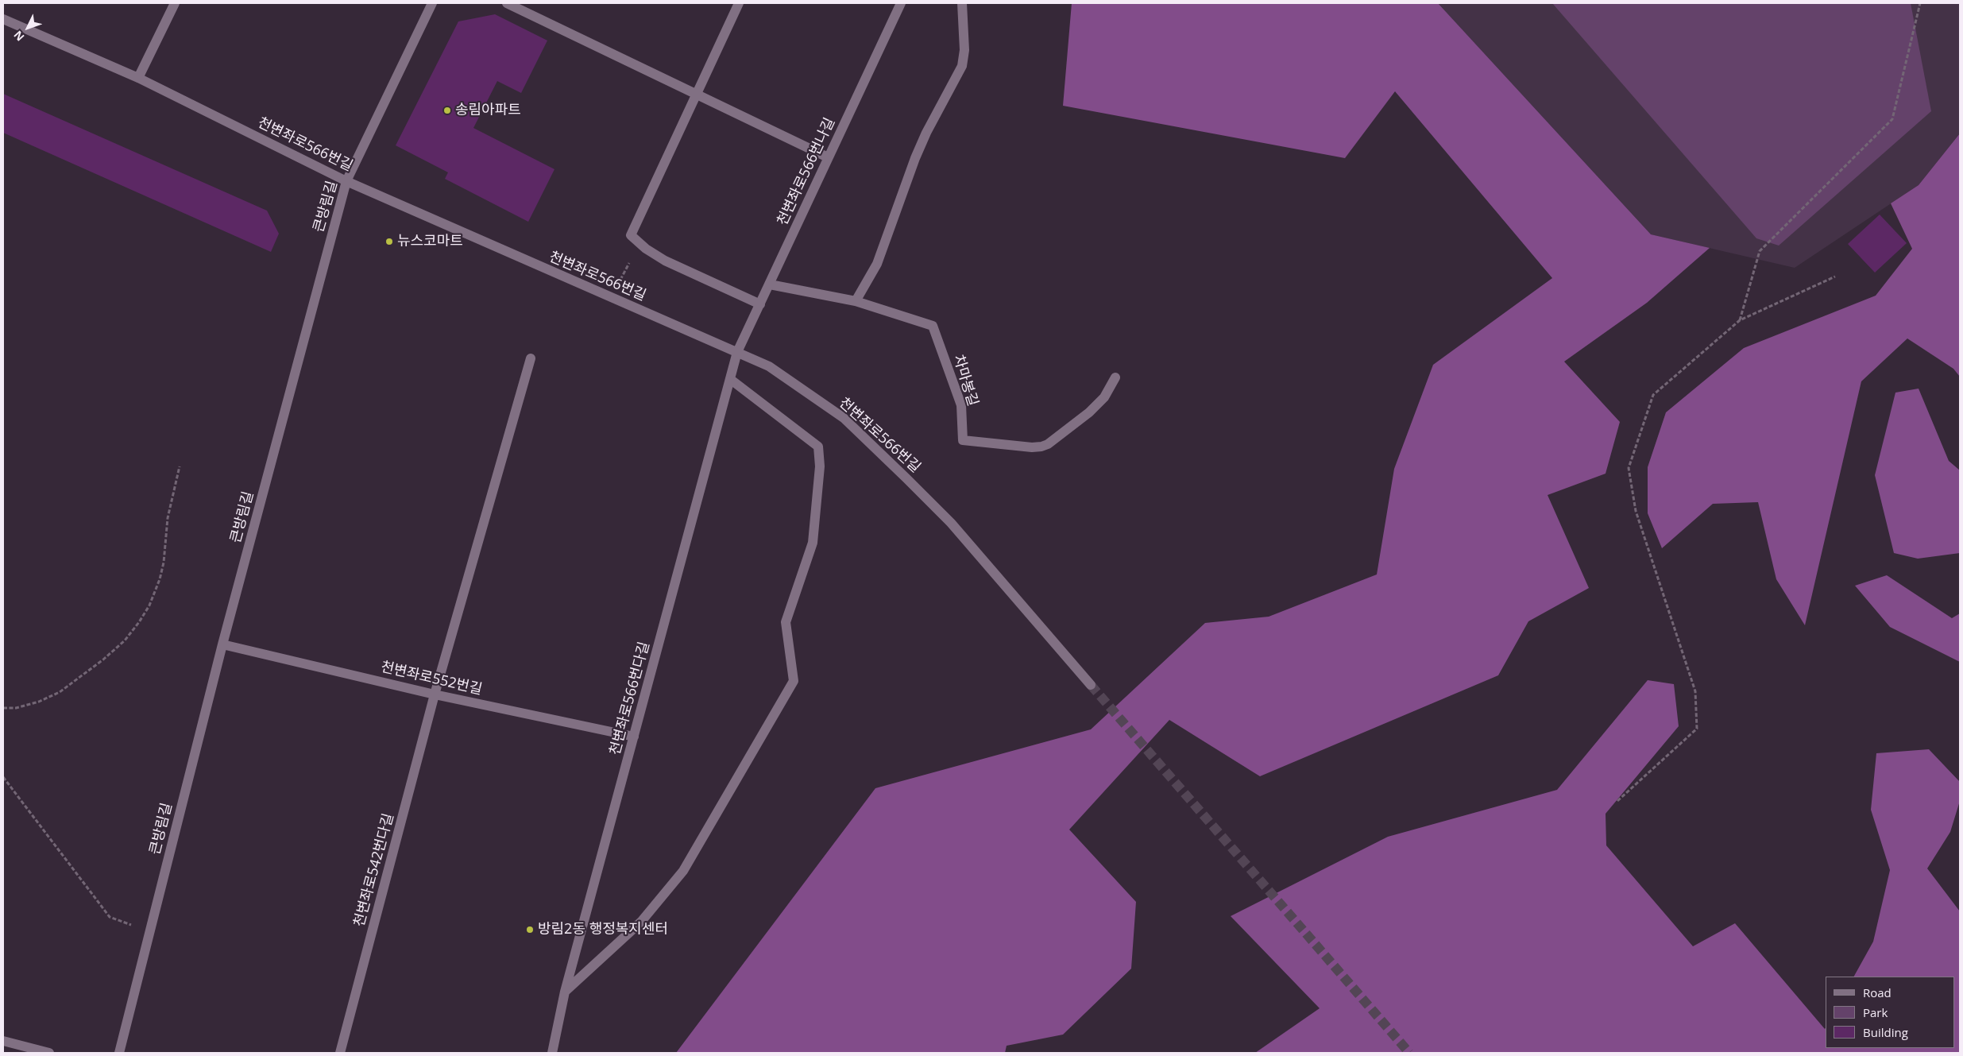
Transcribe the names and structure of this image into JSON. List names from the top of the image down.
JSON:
{
  "streets": {
    "street": [
      "천변좌로566번길",
      "천변좌로566번나길",
      "큰방림길",
      "차마봉길",
      "천변좌로552번길",
      "천변좌로566번다길",
      "천변좌로542번다길"
    ]
  },
  "crossings": [
    ["천변좌로566번길", "천변좌로566번나길"],
    ["천변좌로566번길", "큰방림길"],
    ["천변좌로566번길", "천변좌로566번다길"],
    ["천변좌로566번나길", "차마봉길"],
    ["천변좌로566번나길", "천변좌로566번다길"],
    ["큰방림길", "천변좌로552번길"],
    ["천변좌로552번길", "천변좌로566번다길"],
    ["천변좌로552번길", "천변좌로542번다길"]
  ],
  "places": ["송림아파트", "뉴스코마트", "방림2동 행정복지센터"],
  "legend": ["Road", "Park", "Building"],
  "north": "bottom left"
}
